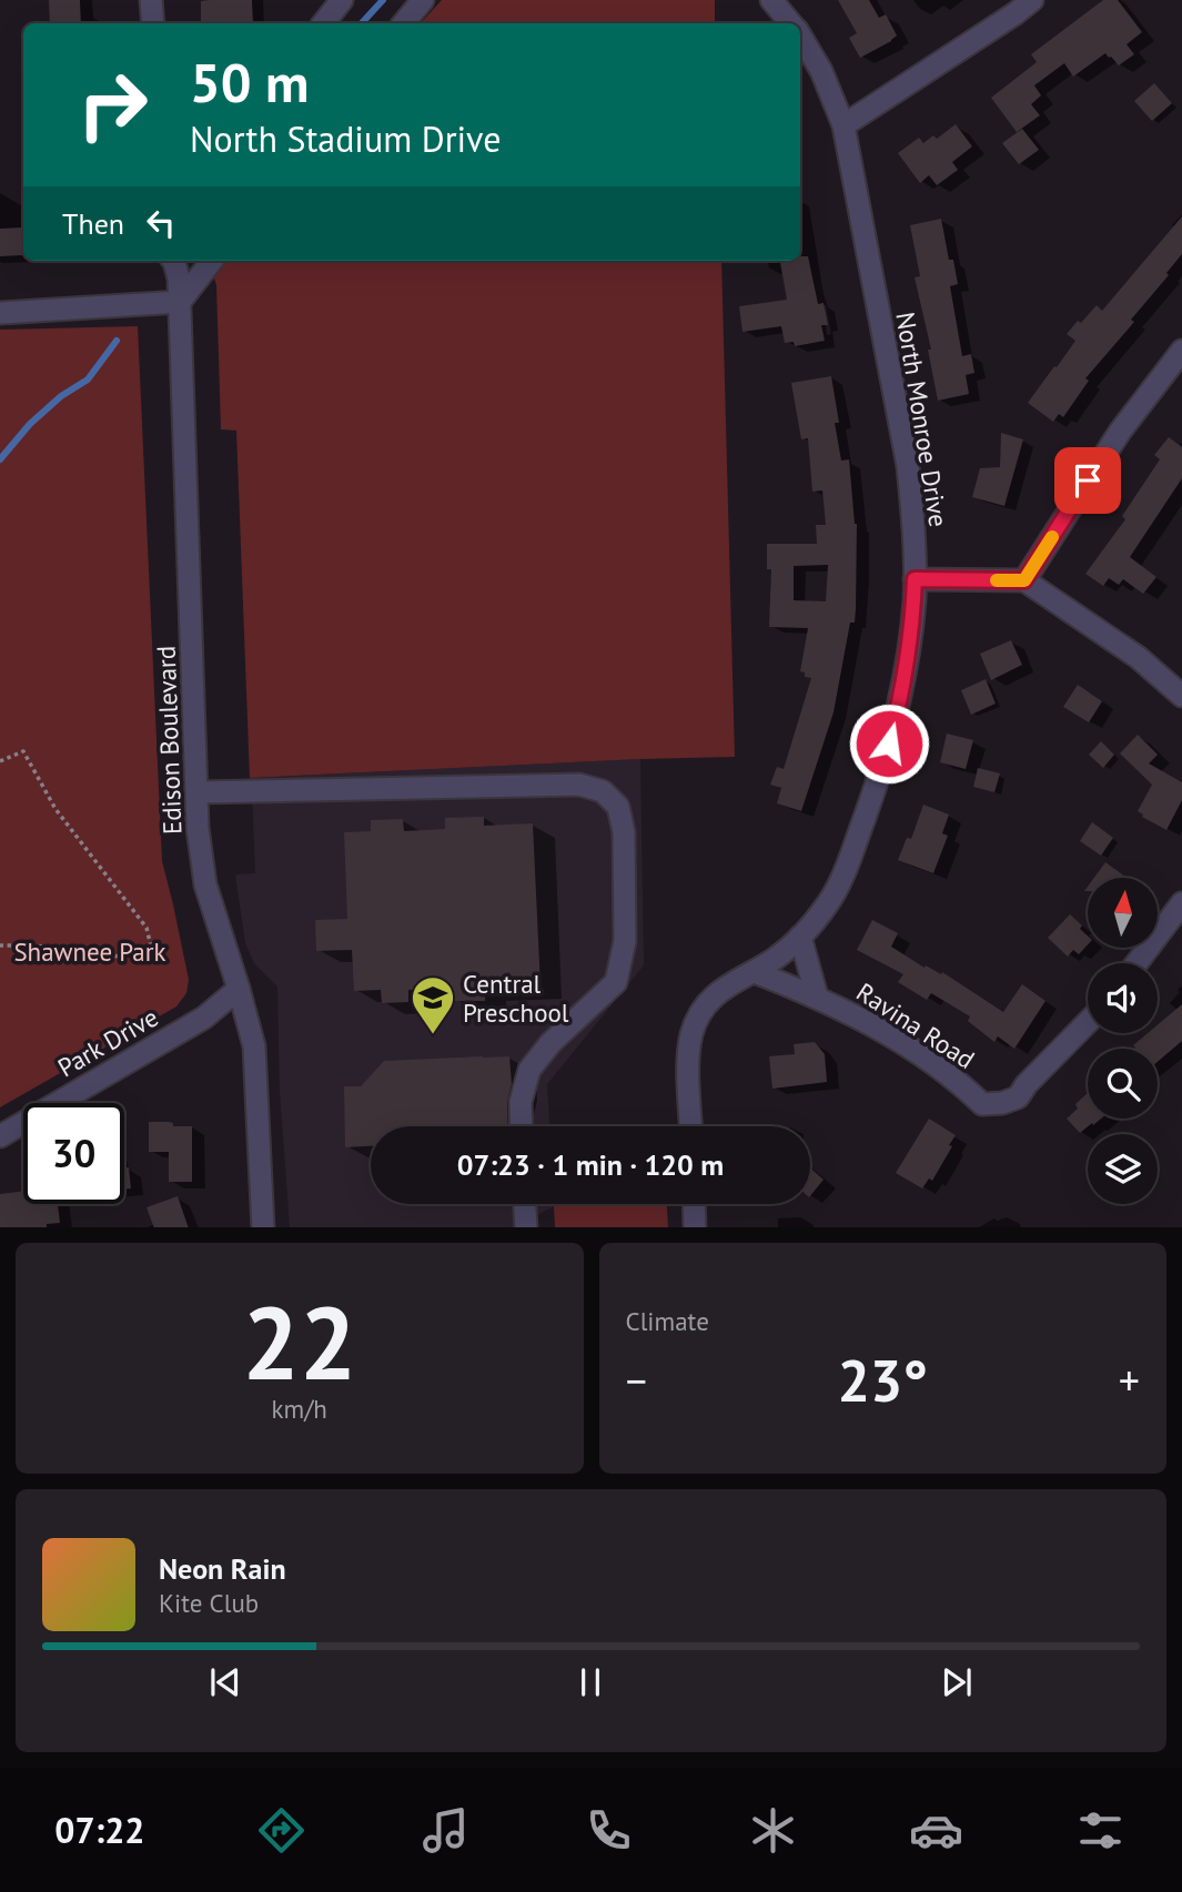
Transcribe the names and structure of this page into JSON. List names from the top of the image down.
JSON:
{
  "streets": {
    "street": [
      "North Monroe Drive",
      "Edison Boulevard",
      "Ravina Road",
      "Park Drive"
    ]
  },
  "crossings": [
    ["North Monroe Drive", "Ravina Road"],
    ["Edison Boulevard", "Park Drive"]
  ],
  "parks": ["Shawnee Park"],
  "places": {
    "school or university": ["Central Preschool"]
  },
  "north": "top",
  "page": {
    "turn": ["50 m", "North Stadium Drive"],
    "then": "Then",
    "limit": "30",
    "trip": "07:23 · 1 min · 120 m",
    "tile": [
      ["22", "km/h"],
      "Climate"
    ],
    "heat": ["−", "23°", "+"],
    "song": ["Neon Rain", "Kite Club"],
    "tabs": "07:22"
  }
}
